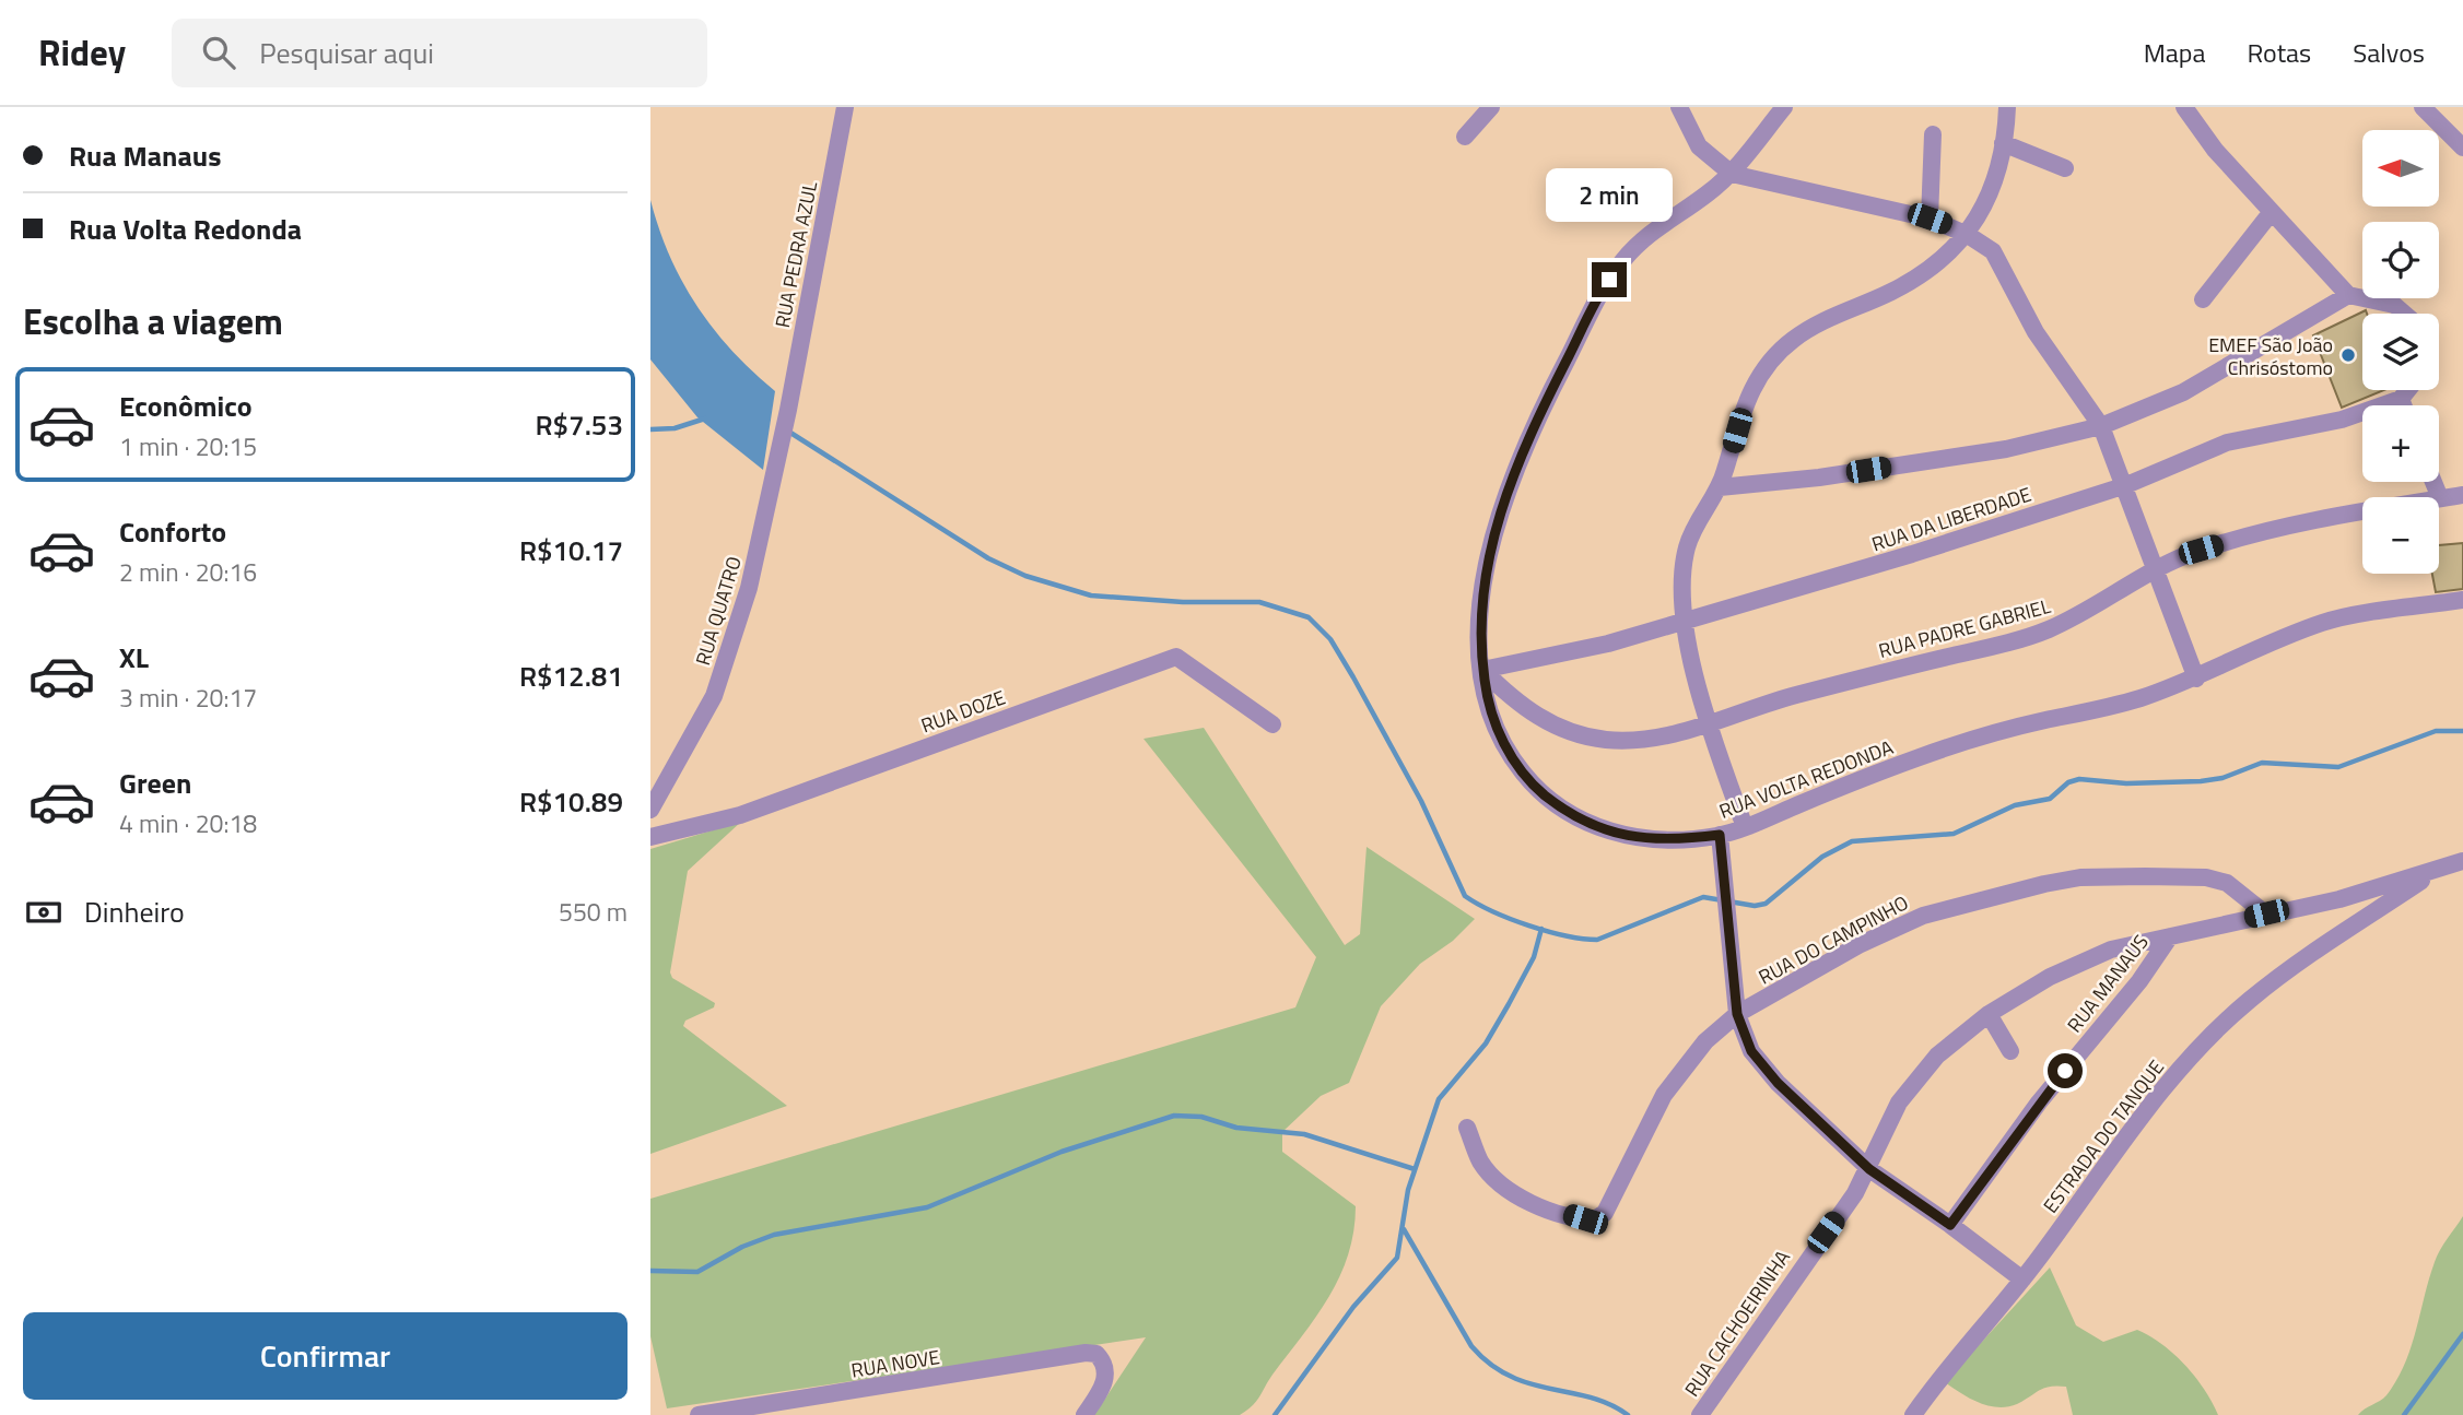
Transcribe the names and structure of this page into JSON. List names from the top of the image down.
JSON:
{
  "streets": {
    "street": [
      "RUA PEDRA AZUL",
      "RUA DA LIBERDADE",
      "RUA QUATRO",
      "RUA PADRE GABRIEL",
      "RUA DOZE",
      "RUA VOLTA REDONDA",
      "RUA DO CAMPINHO",
      "RUA MANAUS",
      "ESTRADA DO TANQUE",
      "RUA CACHOEIRINHA",
      "RUA NOVE"
    ]
  },
  "crossings": [
    ["RUA PEDRA AZUL", "RUA QUATRO"],
    ["RUA DA LIBERDADE", "RUA PADRE GABRIEL"],
    ["RUA DA LIBERDADE", "RUA VOLTA REDONDA"],
    ["RUA PADRE GABRIEL", "RUA VOLTA REDONDA"],
    ["RUA DO CAMPINHO", "RUA MANAUS"],
    ["RUA MANAUS", "ESTRADA DO TANQUE"],
    ["RUA MANAUS", "RUA CACHOEIRINHA"]
  ],
  "places": ["EMEF São João Chrisóstomo"],
  "north": "left",
  "page": {
    "header": "Ridey",
    "search": "Pesquisar aqui",
    "nav": ["Mapa", "Rotas", "Salvos"],
    "banner": ["Rua Manaus", "Rua Volta Redonda"],
    "map_buttons": ["+", "−"],
    "bubble": "2 min",
    "heading": "Escolha a viagem",
    "list": [
      {
        "name": "Econômico",
        "note": "1 min · 20:15",
        "value": "R$7.53"
      },
      {
        "name": "Conforto",
        "note": "2 min · 20:16",
        "value": "R$10.17"
      },
      {
        "name": "XL",
        "note": "3 min · 20:17",
        "value": "R$12.81"
      },
      {
        "name": "Green",
        "note": "4 min · 20:18",
        "value": "R$10.89"
      }
    ],
    "pay": ["Dinheiro", "550 m"],
    "buttons": "Confirmar"
  }
}
